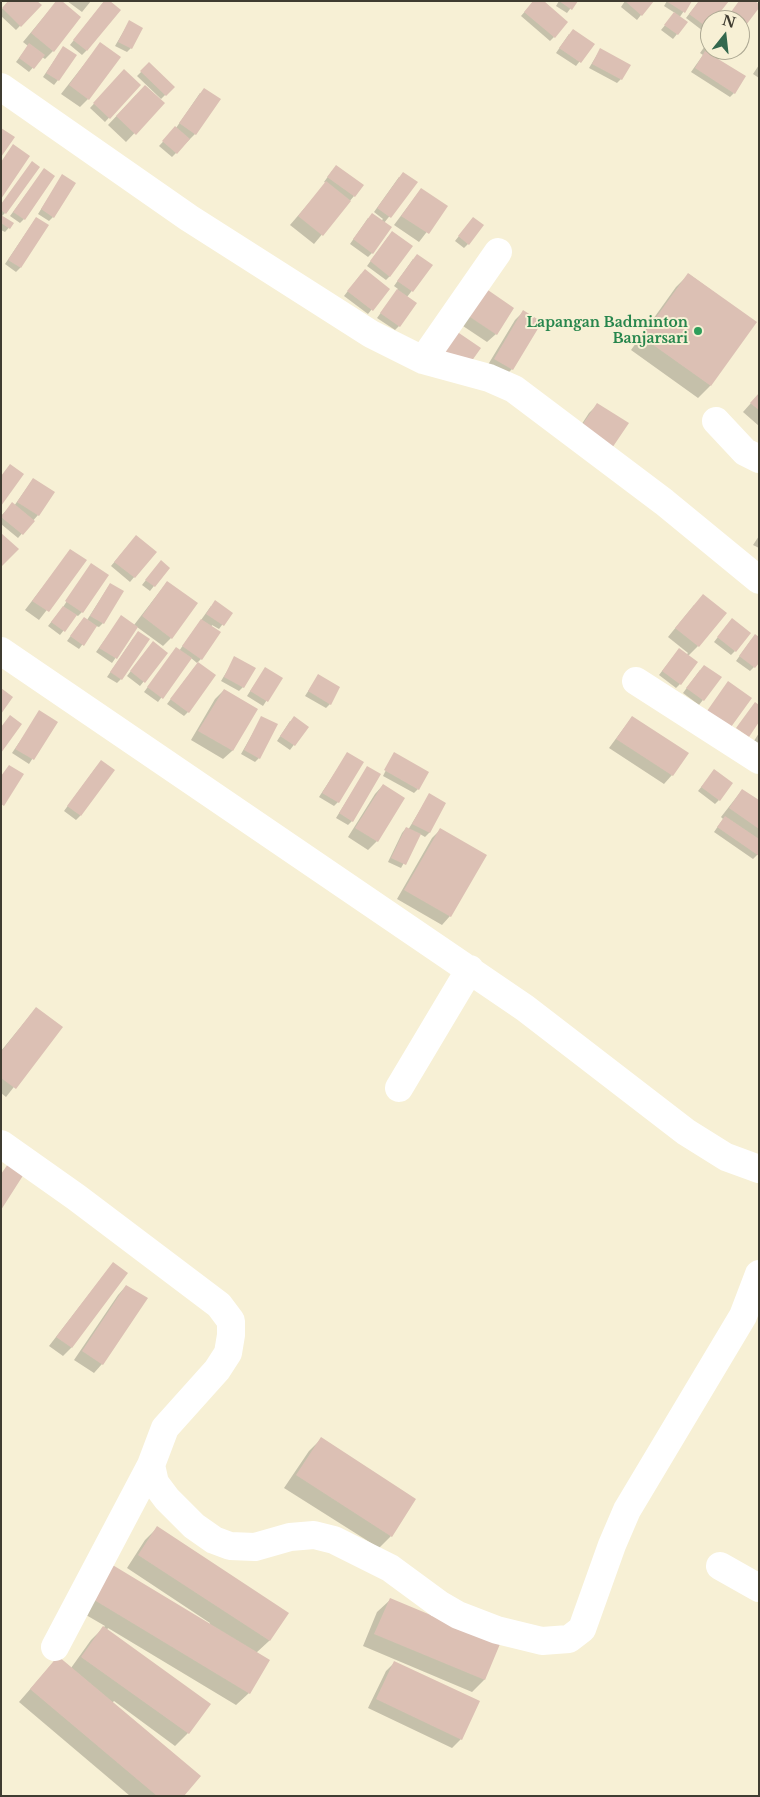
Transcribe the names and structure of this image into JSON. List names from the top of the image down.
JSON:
{
  "places": ["Lapangan Badminton Banjarsari"],
  "north": "top"
}
